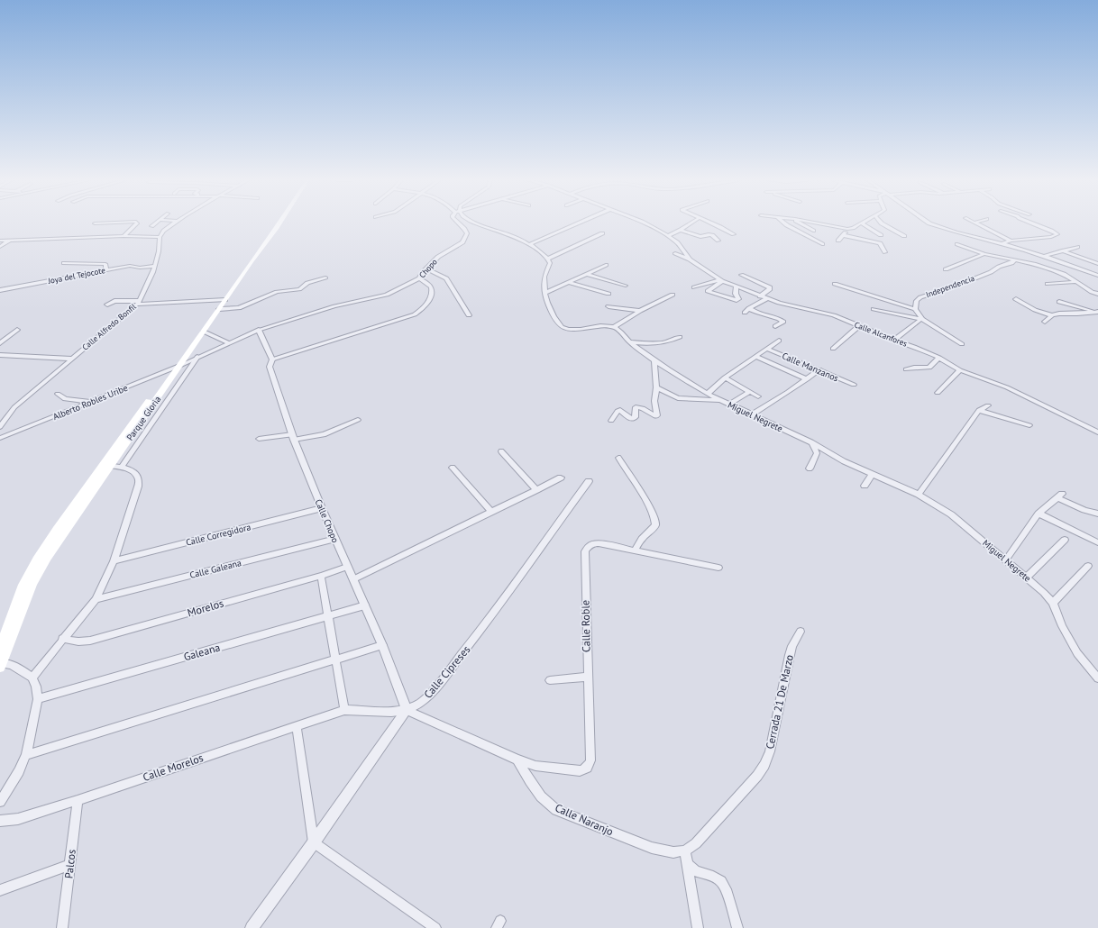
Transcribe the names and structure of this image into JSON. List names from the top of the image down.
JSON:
{
  "streets": {
    "main road": ["Parque Gloria"],
    "street": [
      "Chopo",
      "Joya del Tejocote",
      "Independencia",
      "Calle Alfredo Bonfil",
      "Calle Alcanfores",
      "Calle Manzanos",
      "Alberto Robles Uribe",
      "Miguel Negrete",
      "Calle Chopo",
      "Calle Corregidora",
      "Calle Galeana",
      "Morelos",
      "Calle Roble",
      "Galeana",
      "Calle Cipreses",
      "Cerrada 21 De Marzo",
      "Calle Morelos",
      "Calle Naranjo",
      "Palcos"
    ]
  },
  "crossings": [
    ["Chopo", "Calle Chopo"],
    ["Joya del Tejocote", "Calle Alfredo Bonfil"],
    ["Calle Manzanos", "Miguel Negrete"],
    ["Alberto Robles Uribe", "Parque Gloria"],
    ["Calle Chopo", "Calle Corregidora"],
    ["Calle Chopo", "Calle Galeana"],
    ["Calle Chopo", "Morelos"],
    ["Calle Chopo", "Galeana"],
    ["Calle Chopo", "Calle Cipreses"],
    ["Calle Chopo", "Calle Morelos"],
    ["Calle Roble", "Calle Naranjo"],
    ["Calle Cipreses", "Calle Morelos"],
    ["Cerrada 21 De Marzo", "Calle Naranjo"],
    ["Calle Morelos", "Palcos"]
  ]
}
